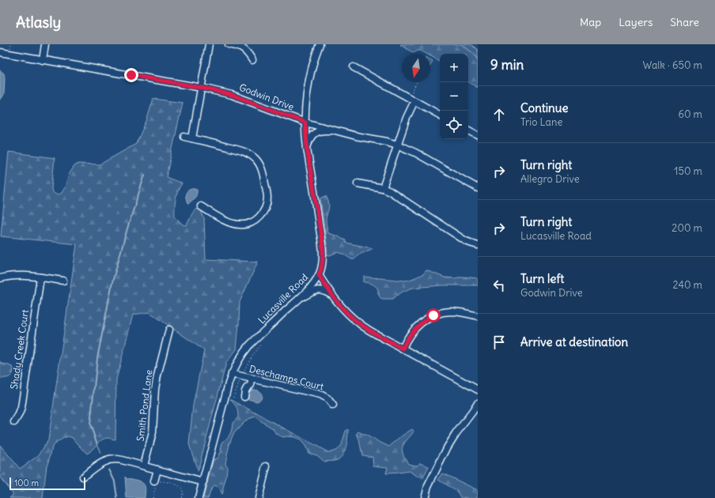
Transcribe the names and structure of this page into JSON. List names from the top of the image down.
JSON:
{
  "streets": {
    "street": [
      "Godwin Drive",
      "Lucasville Road",
      "Shady Creek Court",
      "Deschamps Court",
      "Smith Pond Lane"
    ]
  },
  "crossings": [
    ["Godwin Drive", "Lucasville Road"],
    ["Lucasville Road", "Deschamps Court"]
  ],
  "scale_bar": "100 m",
  "north": "bottom",
  "page": {
    "header": "Atlasly",
    "nav": ["Map", "Layers", "Share"],
    "heading": ["9 min", "Walk · 650 m"],
    "map_buttons": ["+", "−"],
    "list": [
      ["Continue", "Trio Lane", "60 m"],
      ["Turn right", "Allegro Drive", "150 m"],
      ["Turn right", "Lucasville Road", "200 m"],
      ["Turn left", "Godwin Drive", "240 m"],
      "Arrive at destination"
    ],
    "scale": "100 m"
  }
}
